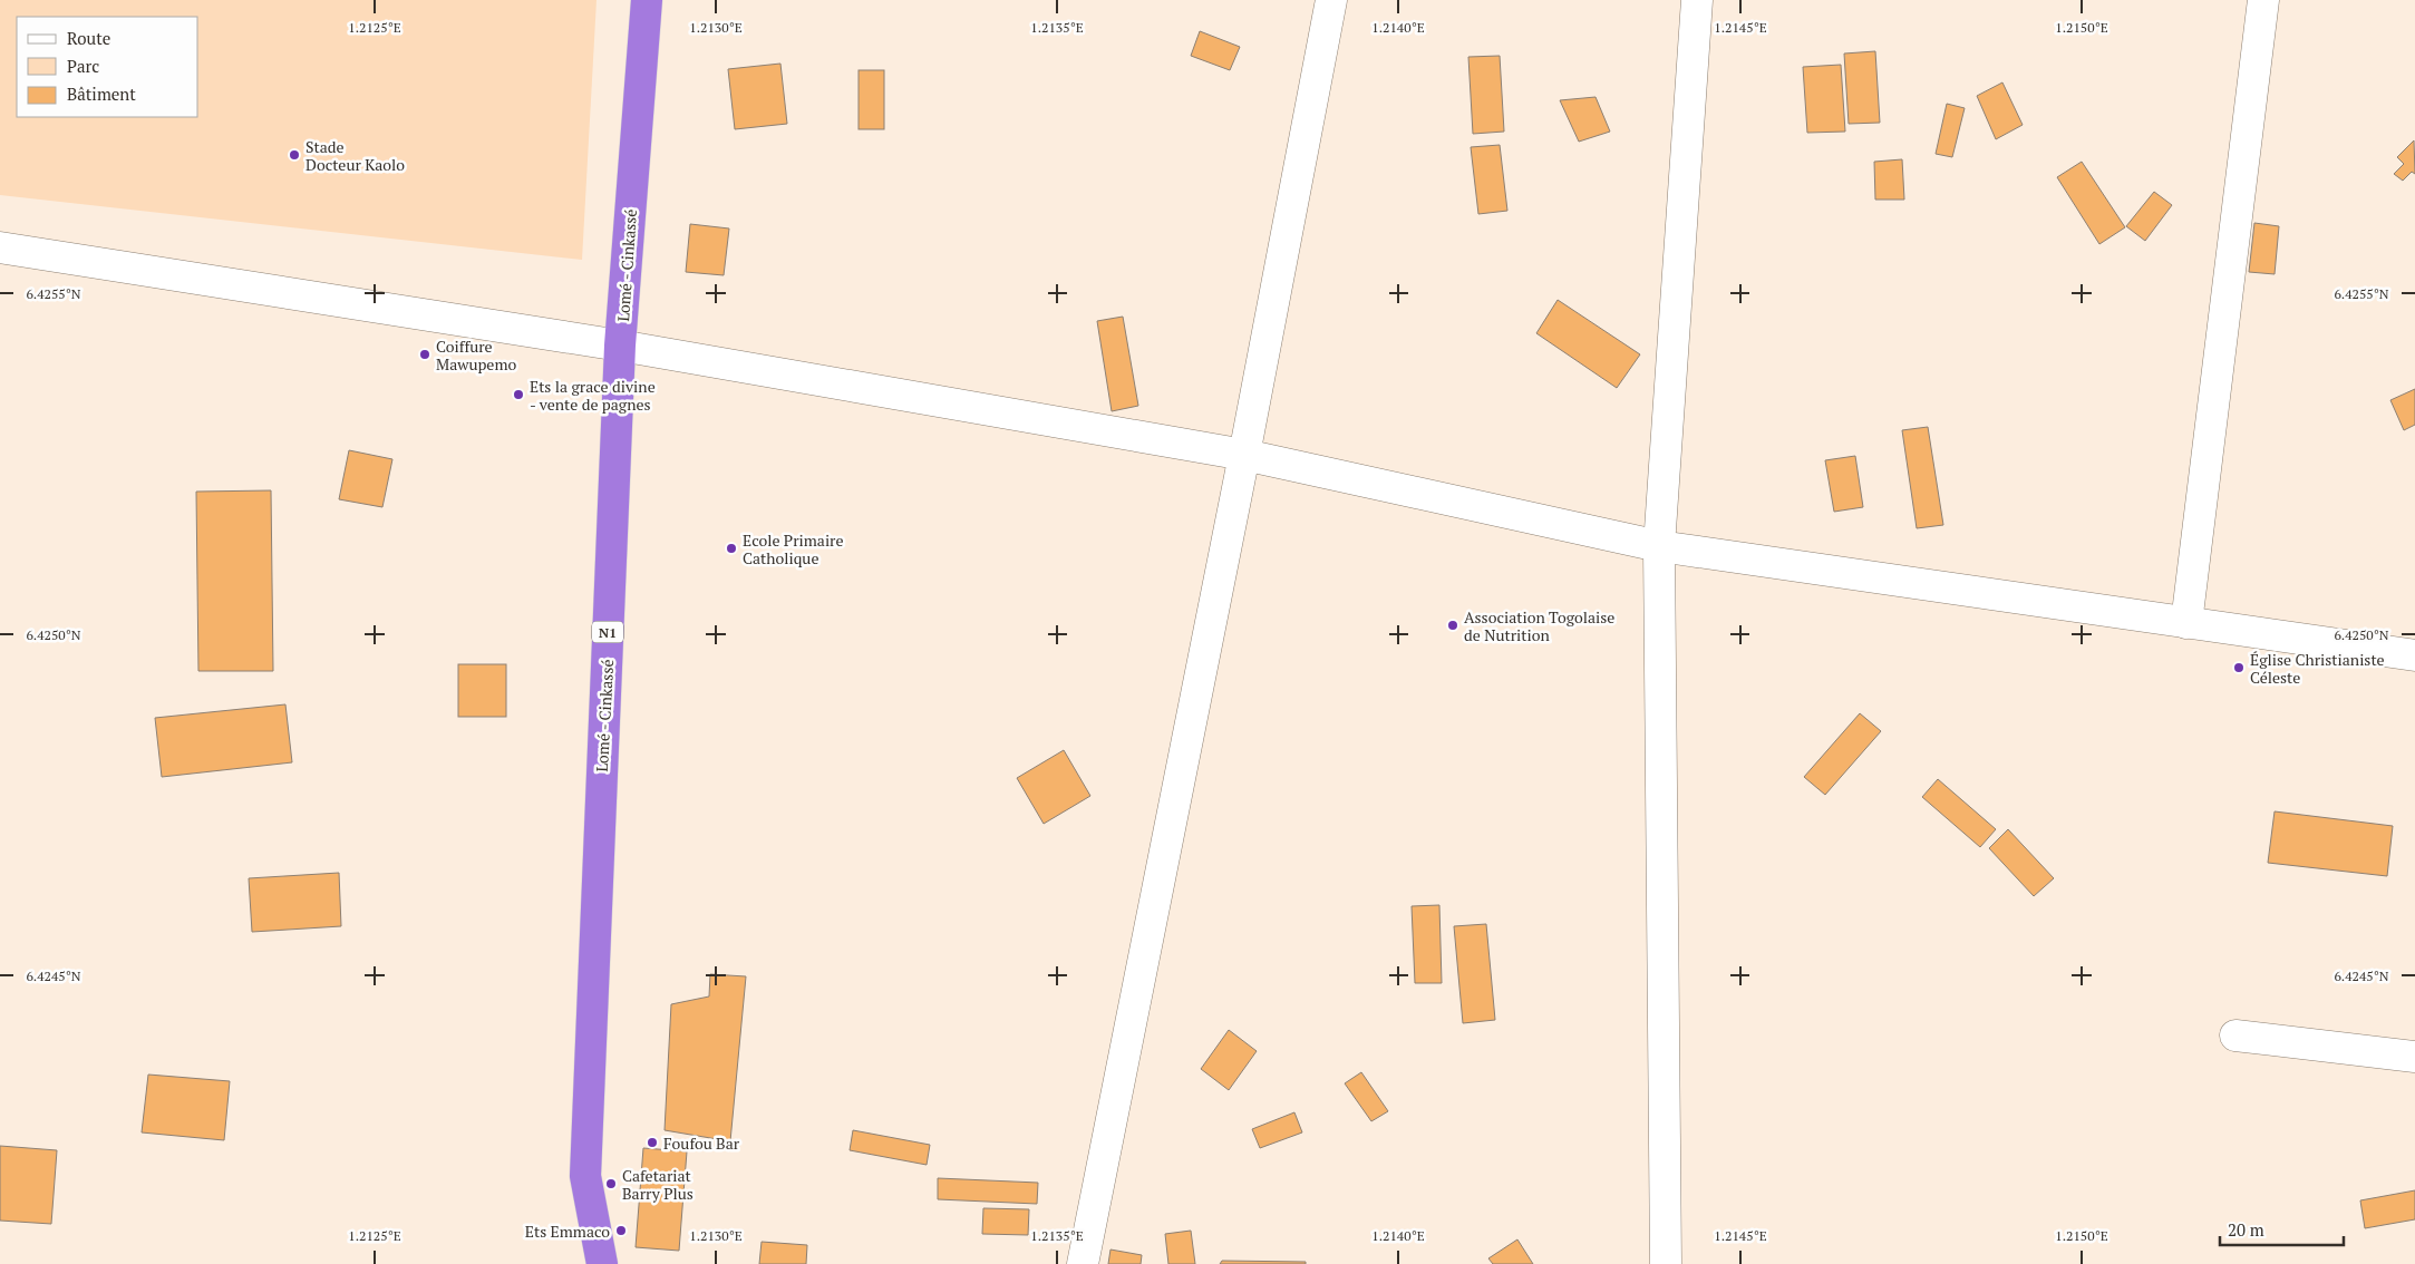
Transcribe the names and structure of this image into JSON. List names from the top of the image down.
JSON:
{
  "streets": {
    "highway": ["Lomé - Cinkassé", "N1"]
  },
  "places": [
    "Stade Docteur Kaolo",
    "Coiffure Mawupemo",
    "Ets la grace divine - vente de pagnes",
    "Ecole Primaire Catholique",
    "Association Togolaise de Nutrition",
    "Église Christianiste Céleste",
    "Foufou Bar",
    "Cafetariat Barry Plus",
    "Ets Emmaco"
  ],
  "legend": ["Route", "Parc", "Bâtiment"],
  "scale_bar": "20 m",
  "coordinates": [
    "1.2125°E",
    "1.2130°E",
    "1.2135°E",
    "1.2140°E",
    "1.2145°E",
    "1.2150°E",
    "6.4255°N",
    "6.4250°N",
    "6.4245°N"
  ]
}
